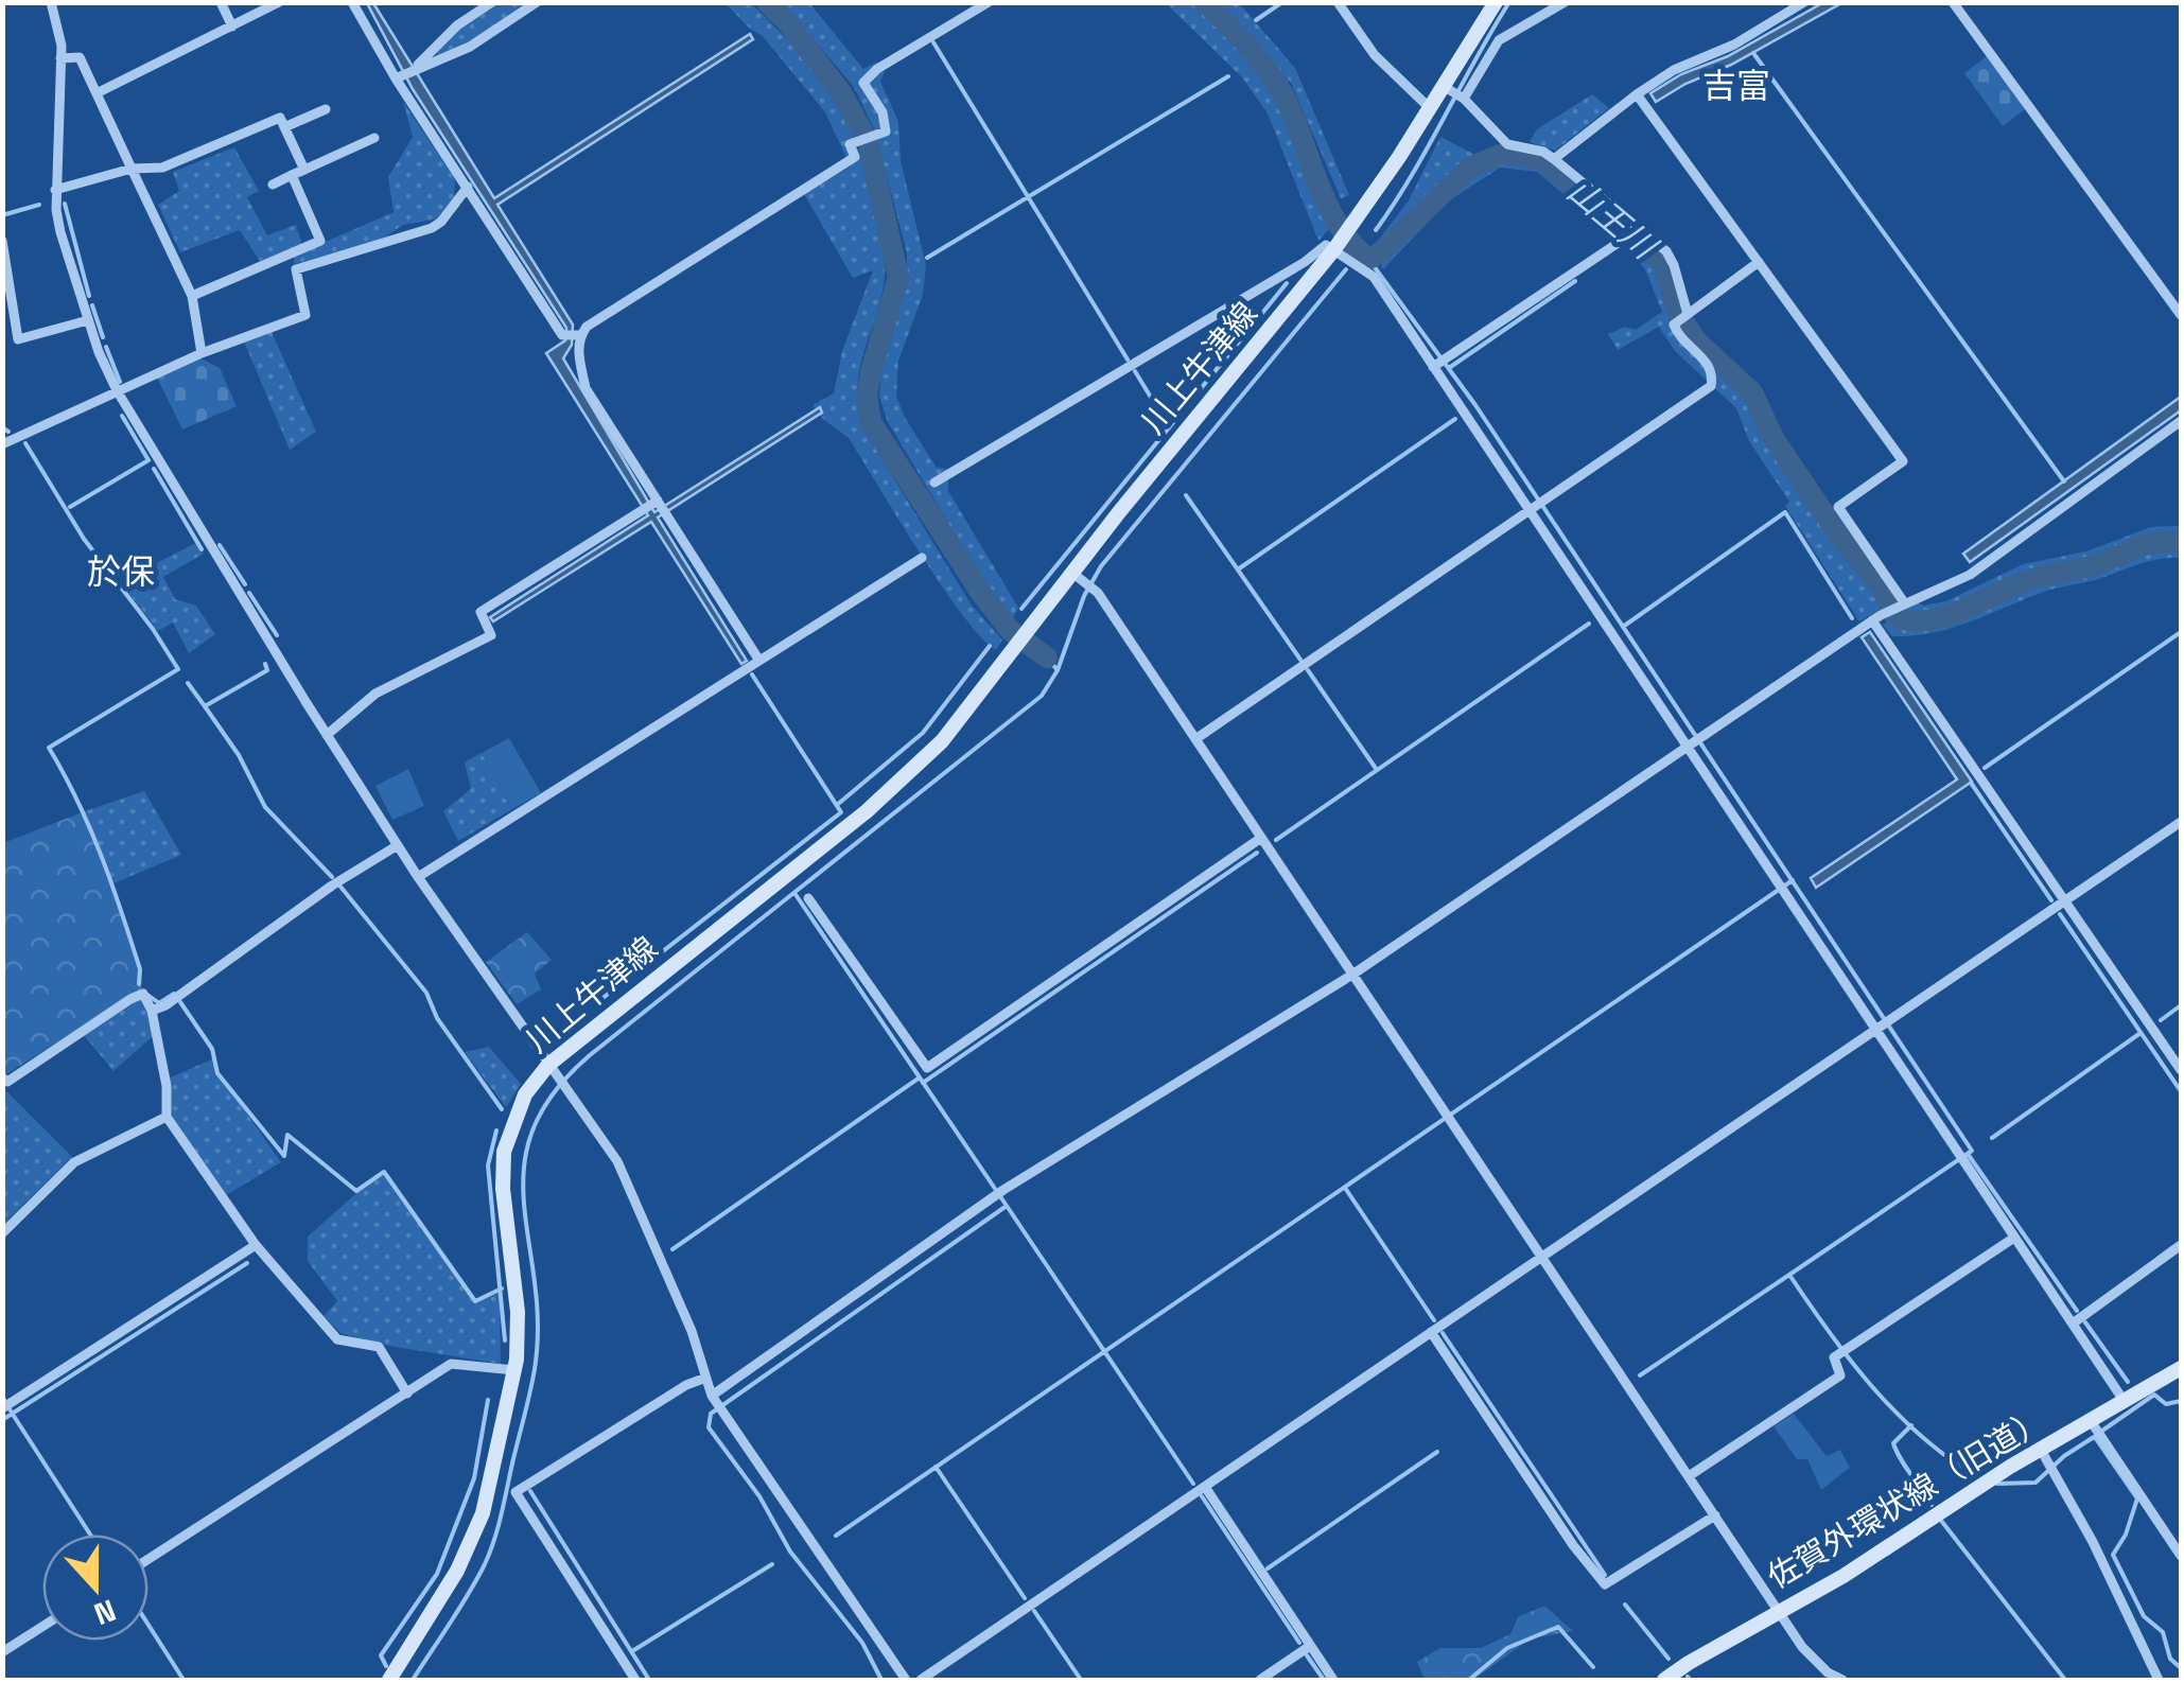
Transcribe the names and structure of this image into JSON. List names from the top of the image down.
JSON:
{
  "streets": {
    "main road": ["川上牛津線", "佐賀外環状線（旧道）"]
  },
  "districts": ["吉富", "於保"],
  "water": ["山王川"],
  "north": "bottom"
}
